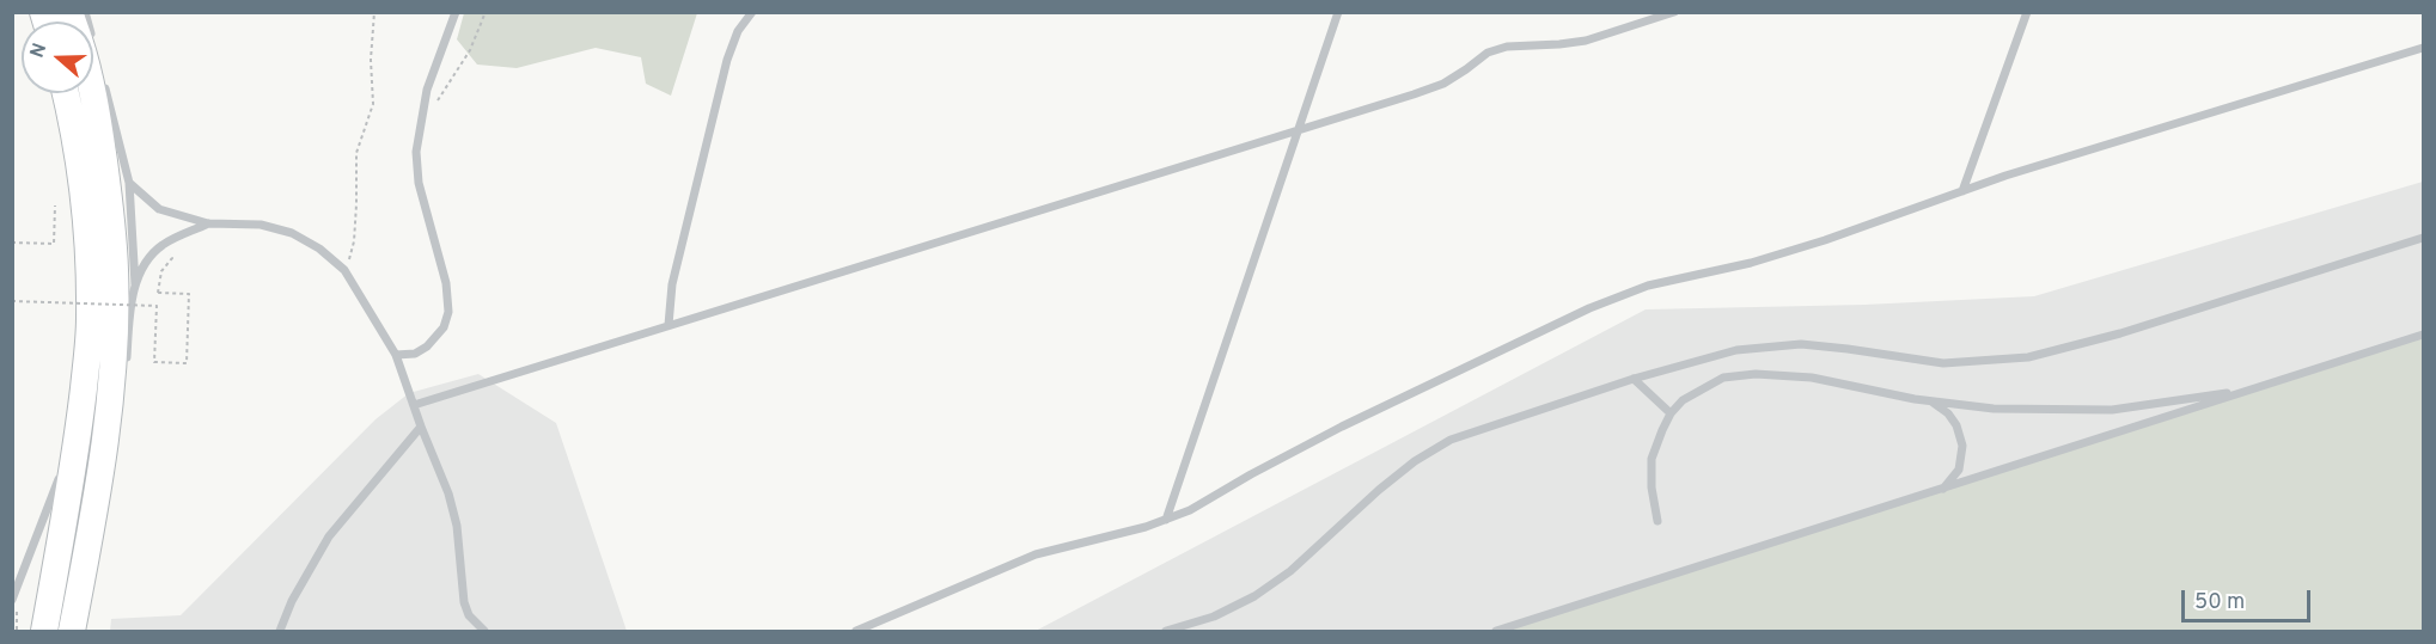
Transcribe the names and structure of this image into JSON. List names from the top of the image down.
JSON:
{
  "scale_bar": "50 m",
  "north": "left"
}
